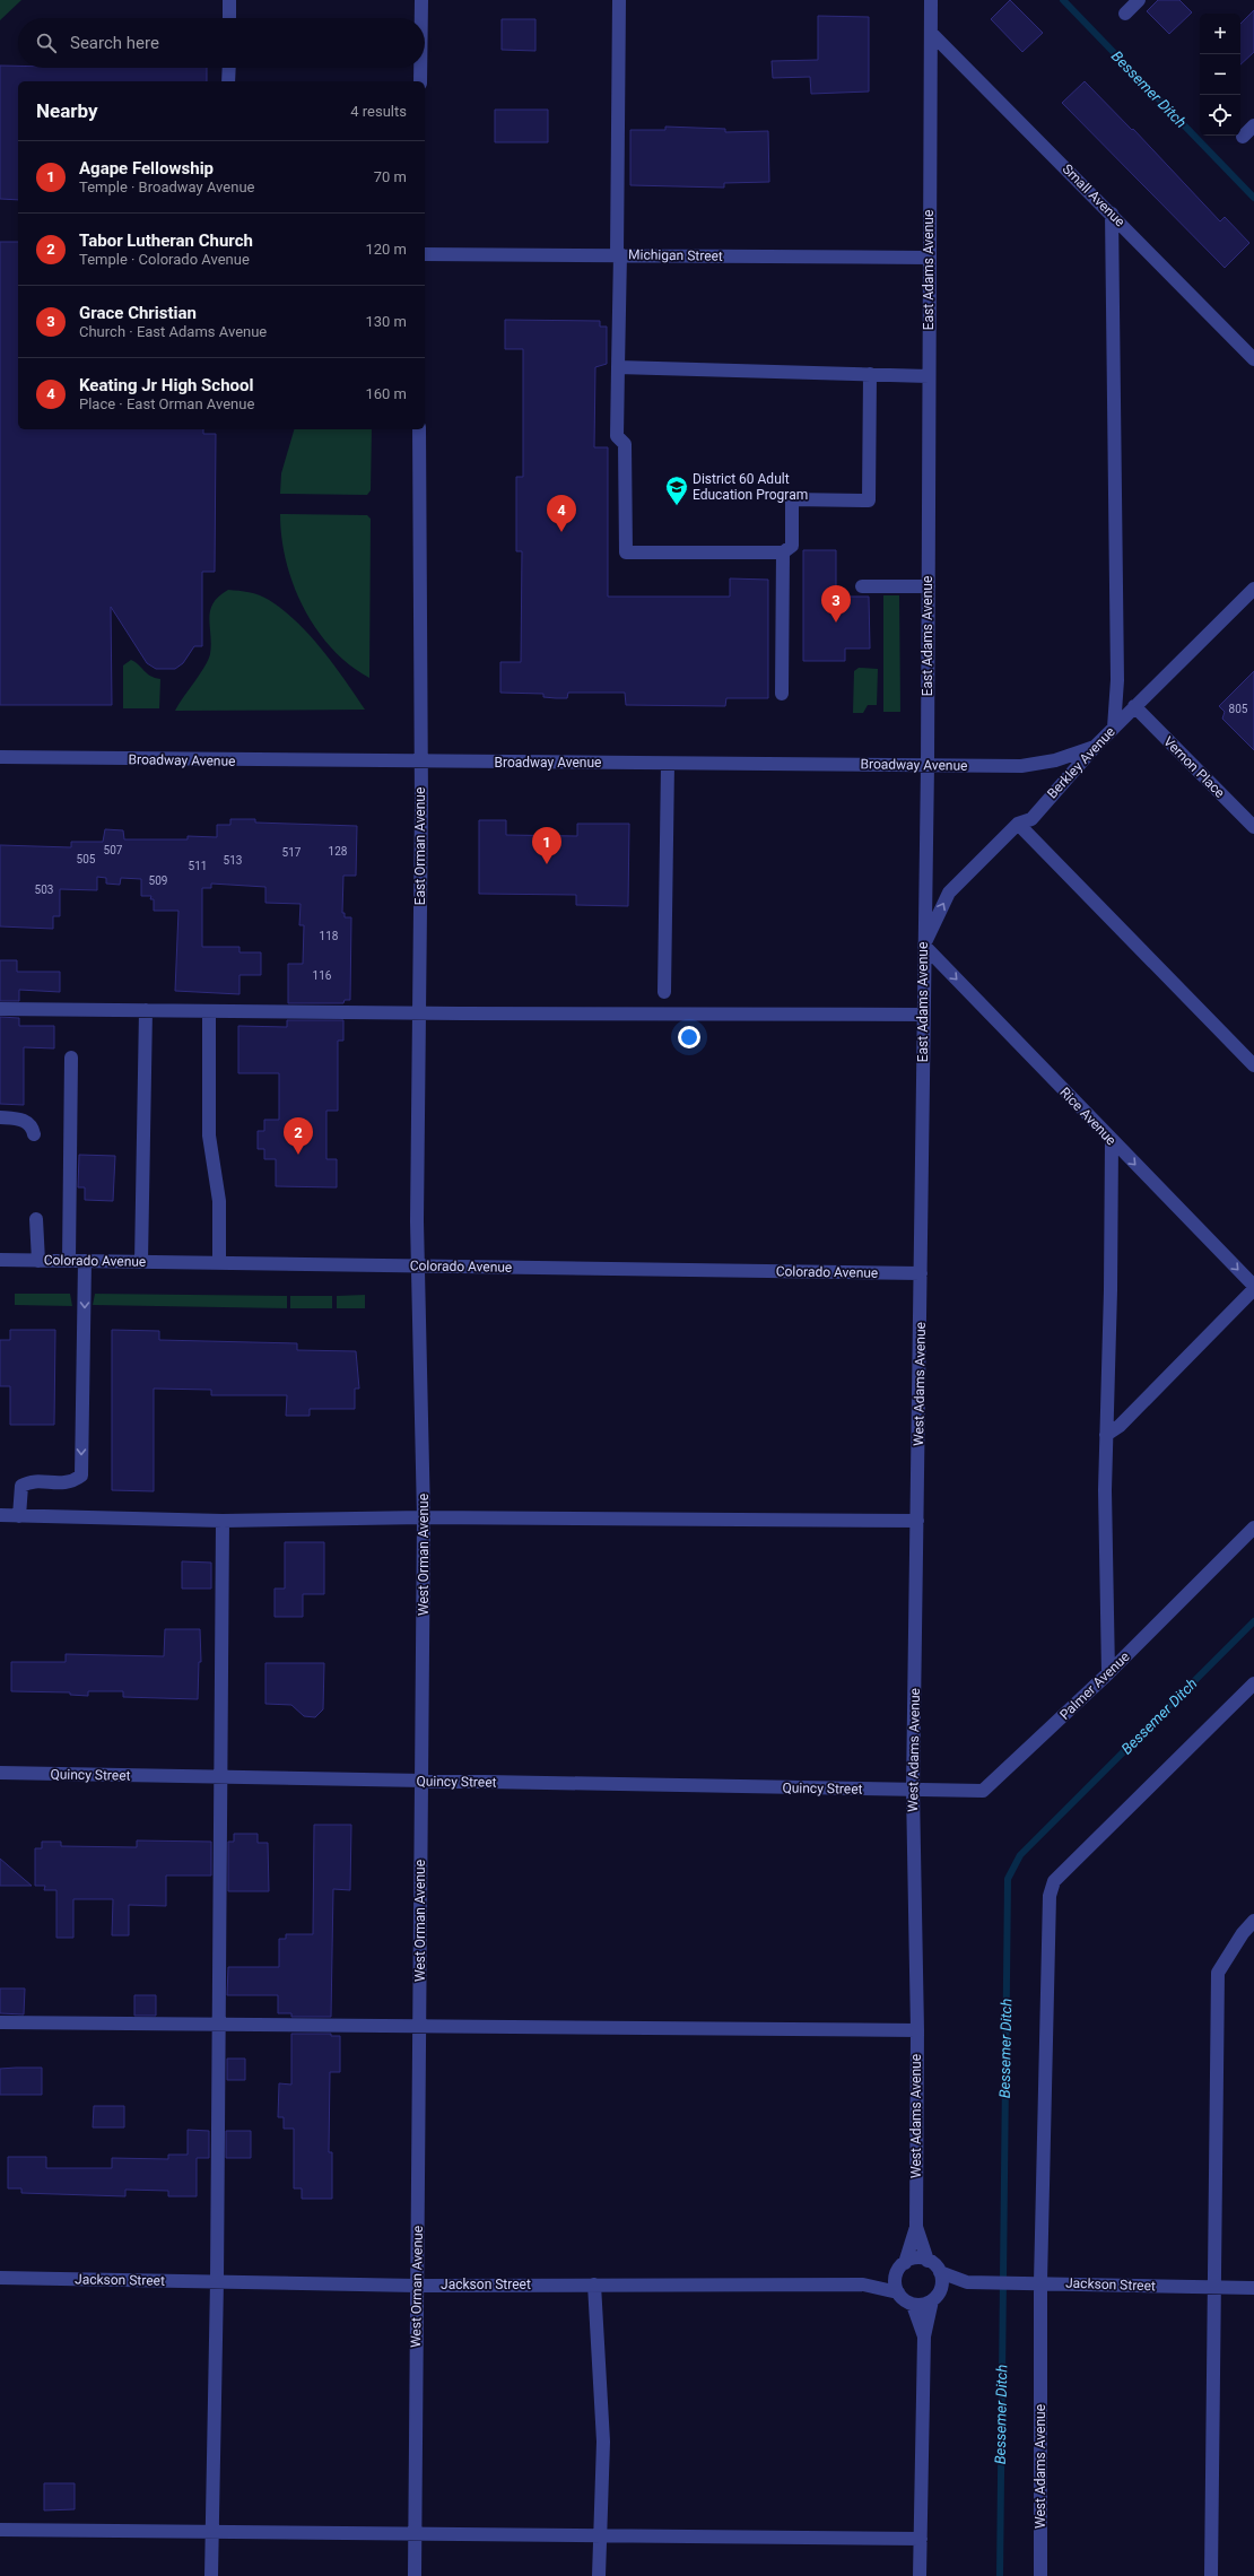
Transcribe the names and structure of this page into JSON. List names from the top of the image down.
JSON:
{
  "streets": {
    "street": [
      "Small Avenue",
      "Michigan Street",
      "East Adams Avenue",
      "Broadway Avenue",
      "Berkley Avenue",
      "Vernon Place",
      "East Orman Avenue",
      "Rice Avenue",
      "Colorado Avenue",
      "West Adams Avenue",
      "West Orman Avenue",
      "Palmer Avenue",
      "Quincy Street",
      "Jackson Street"
    ]
  },
  "crossings": [
    ["Small Avenue", "East Adams Avenue"],
    ["Michigan Street", "East Adams Avenue"],
    ["East Adams Avenue", "Broadway Avenue"],
    ["East Adams Avenue", "Berkley Avenue"],
    ["East Adams Avenue", "Rice Avenue"],
    ["East Adams Avenue", "Colorado Avenue"],
    ["East Adams Avenue", "West Adams Avenue"],
    ["Broadway Avenue", "Berkley Avenue"],
    ["Broadway Avenue", "East Orman Avenue"],
    ["Berkley Avenue", "Vernon Place"],
    ["Berkley Avenue", "Rice Avenue"],
    ["East Orman Avenue", "Colorado Avenue"],
    ["East Orman Avenue", "West Orman Avenue"],
    ["Colorado Avenue", "West Adams Avenue"],
    ["Colorado Avenue", "West Orman Avenue"],
    ["West Adams Avenue", "Palmer Avenue"],
    ["West Adams Avenue", "Quincy Street"],
    ["West Adams Avenue", "Jackson Street"],
    ["West Orman Avenue", "Quincy Street"],
    ["West Orman Avenue", "Jackson Street"],
    ["Palmer Avenue", "Quincy Street"]
  ],
  "one_way": ["Rice Avenue"],
  "water": ["Bessemer Ditch"],
  "places": {
    "school or university": ["District 60 Adult Education Program"]
  },
  "house_numbers": [
    "805",
    "507",
    "128",
    "517",
    "505",
    "513",
    "511",
    "509",
    "503",
    "118",
    "116"
  ],
  "page": {
    "map_buttons": ["+", "−"],
    "search": "Search here",
    "heading": ["Nearby", "4 results"],
    "list": [
      {
        "mark": "1",
        "name": "Agape Fellowship",
        "note": "Temple · Broadway Avenue",
        "value": "70 m"
      },
      {
        "mark": "2",
        "name": "Tabor Lutheran Church",
        "note": "Temple · Colorado Avenue",
        "value": "120 m"
      },
      {
        "mark": "3",
        "name": "Grace Christian",
        "note": "Church · East Adams Avenue",
        "value": "130 m"
      },
      {
        "mark": "4",
        "name": "Keating Jr High School",
        "note": "Place · East Orman Avenue",
        "value": "160 m"
      }
    ],
    "pins": [
      "4",
      "3",
      "1",
      "2"
    ]
  }
}
